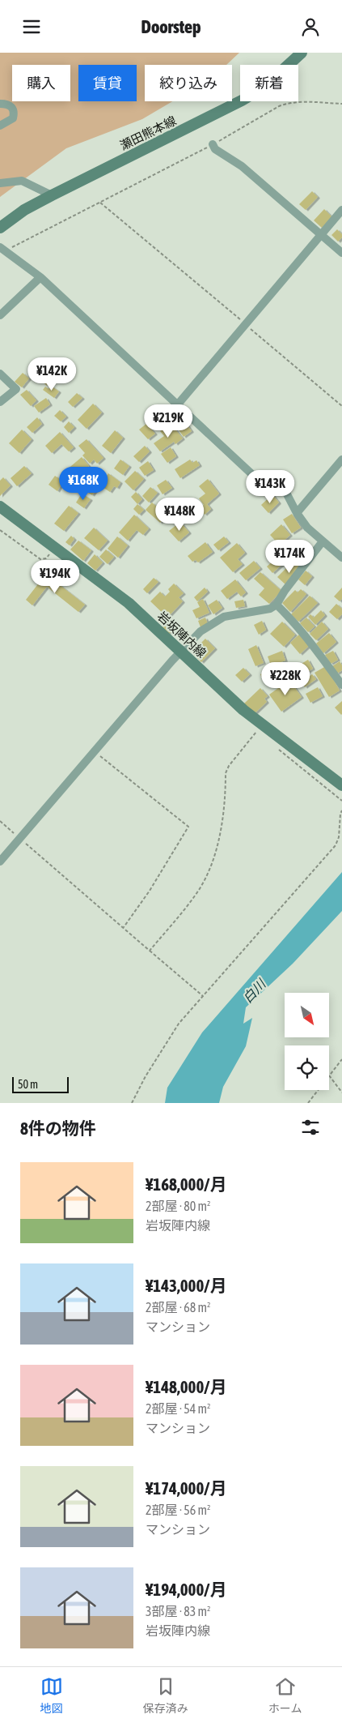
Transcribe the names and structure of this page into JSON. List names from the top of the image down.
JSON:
{
  "streets": {
    "main road": ["瀬田熊本線", "岩坂陣内線"]
  },
  "water": ["白川"],
  "scale_bar": "50 m",
  "north": "bottom right",
  "page": {
    "header": "Doorstep",
    "chip": [
      "購入",
      "賃貸",
      "絞り込み",
      "新着"
    ],
    "price": [
      "¥142K",
      "¥219K",
      "¥168K",
      "¥143K",
      "¥148K",
      "¥174K",
      "¥194K",
      "¥228K"
    ],
    "scale": "50 m",
    "heading": "8件の物件",
    "list": [
      {
        "name": "¥168,000/月",
        "note": "2部屋 · 80 m² · 岩坂陣内線"
      },
      {
        "name": "¥143,000/月",
        "note": "2部屋 · 68 m² · マンション"
      },
      {
        "name": "¥148,000/月",
        "note": "2部屋 · 54 m² · マンション"
      },
      {
        "name": "¥174,000/月",
        "note": "2部屋 · 56 m² · マンション"
      },
      {
        "name": "¥194,000/月",
        "note": "3部屋 · 83 m² · 岩坂陣内線"
      }
    ],
    "tabs": ["地図", "保存済み", "ホーム"]
  }
}
